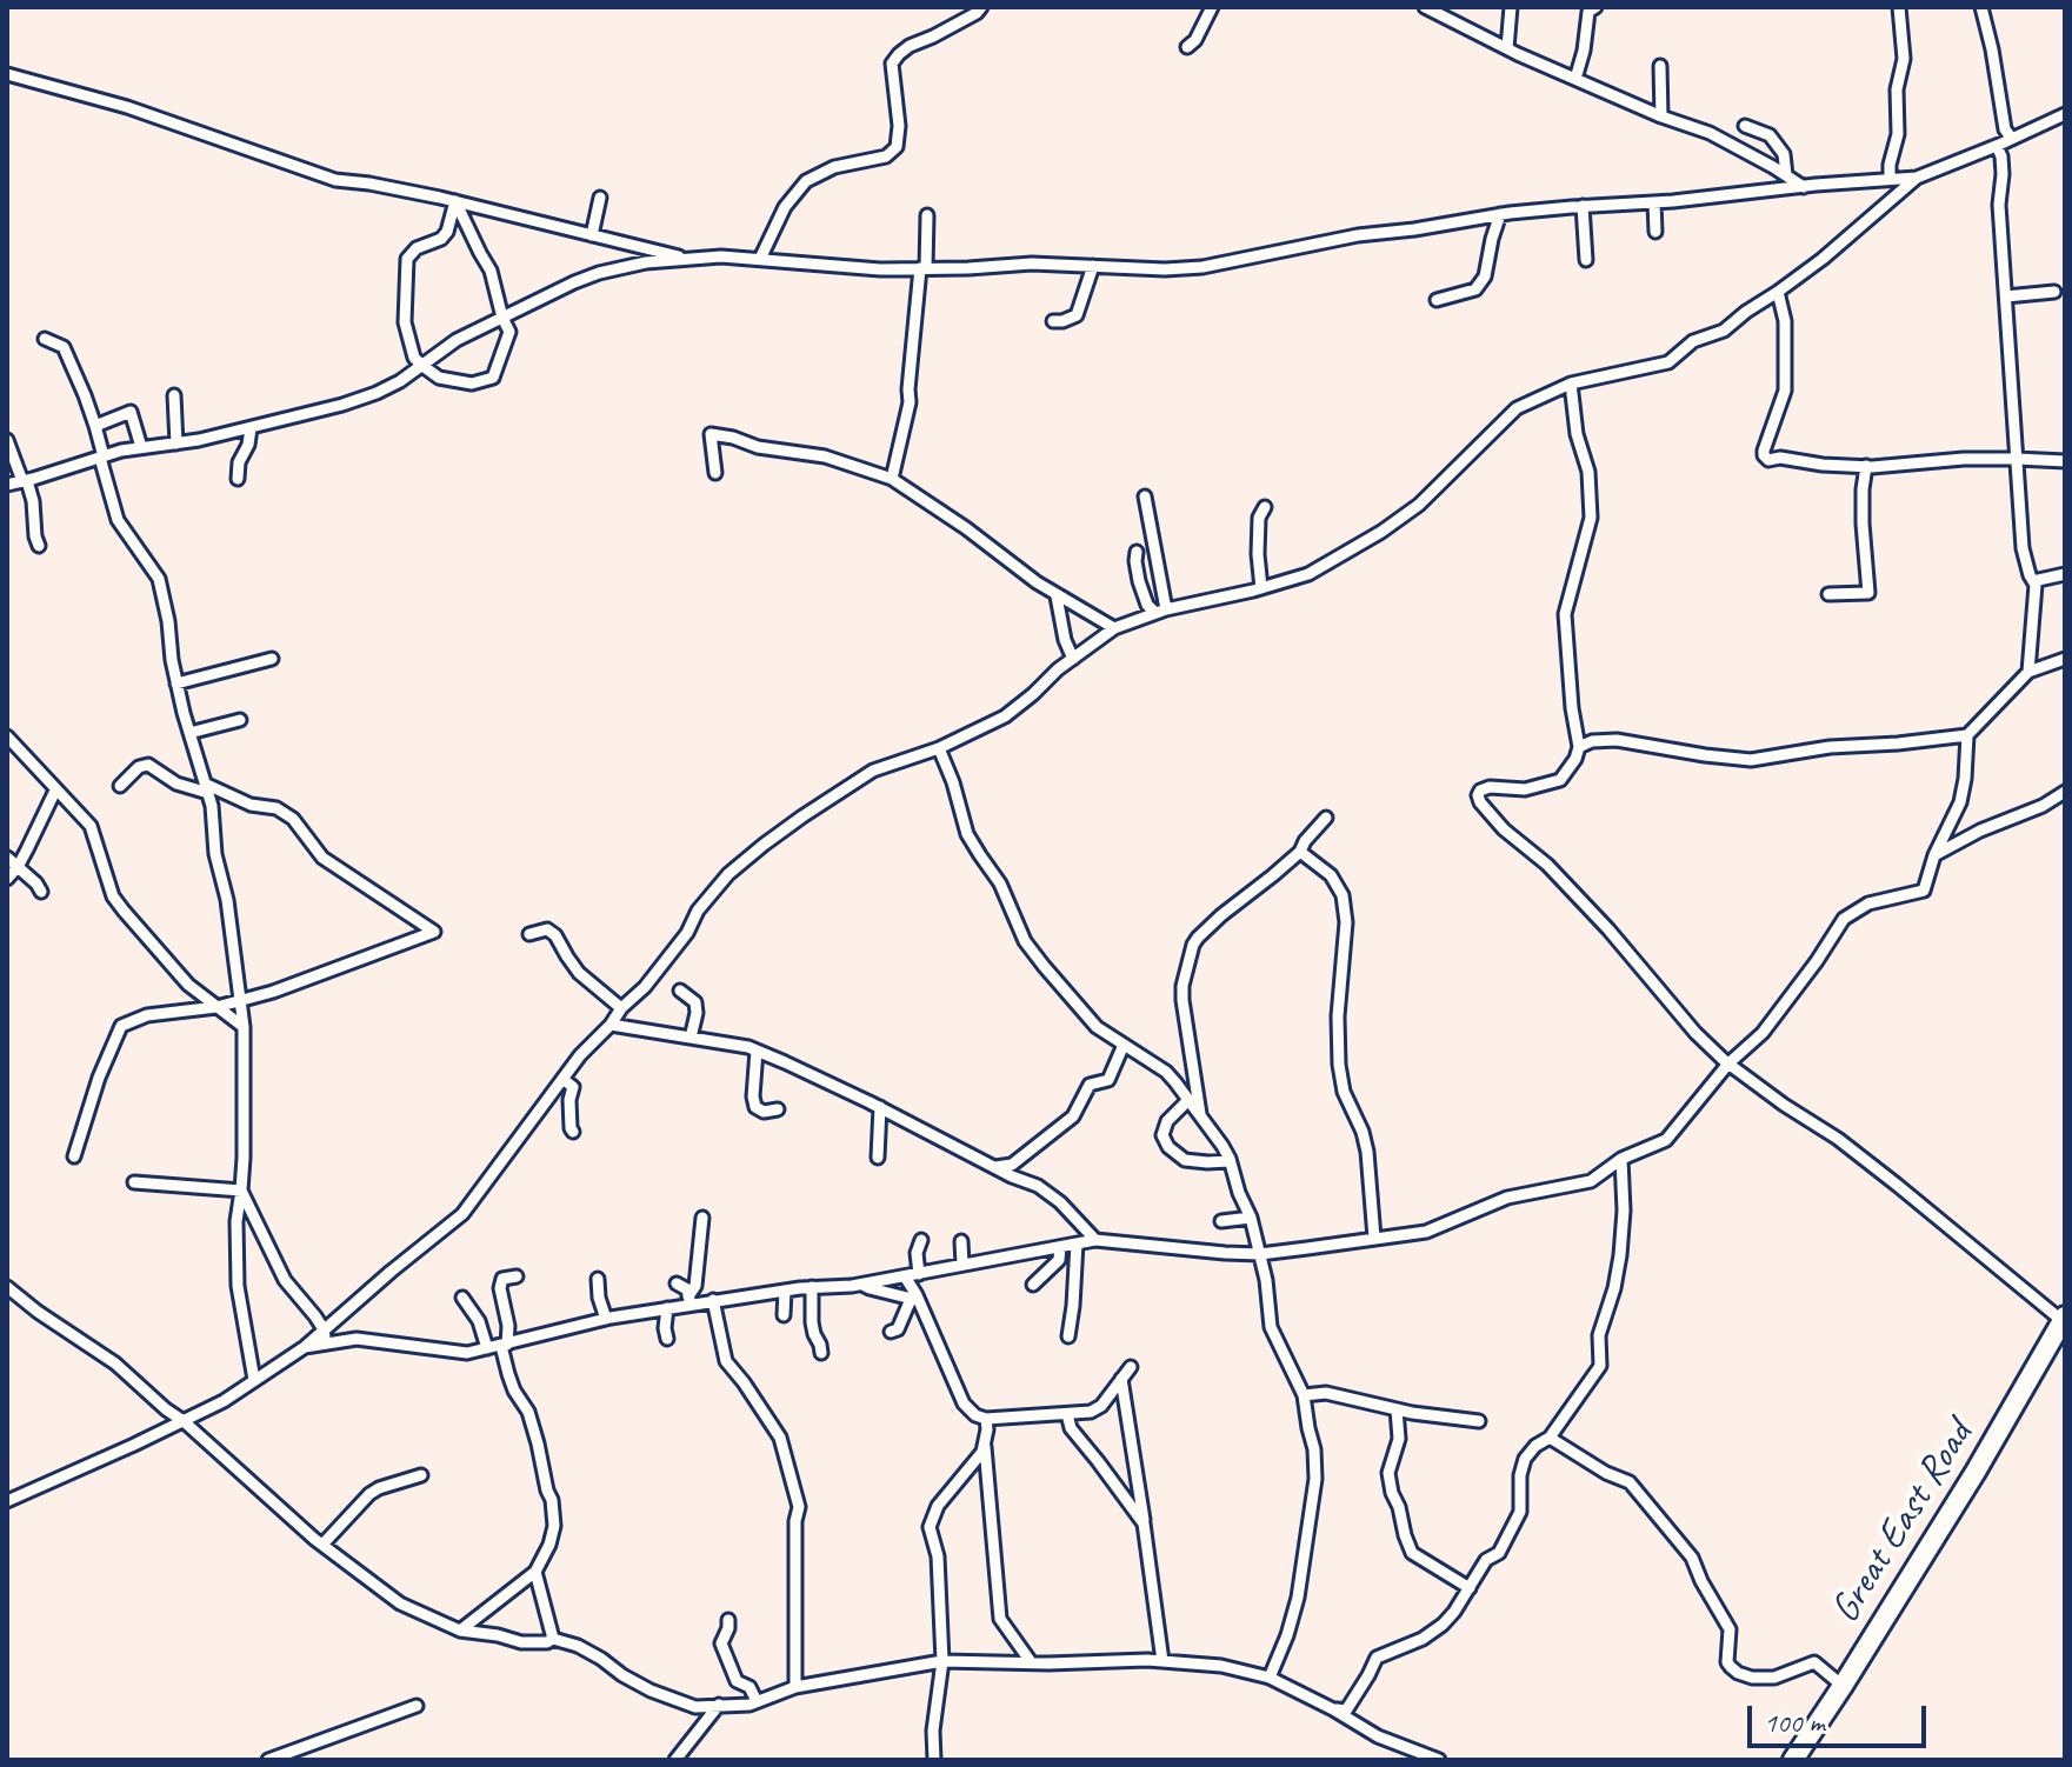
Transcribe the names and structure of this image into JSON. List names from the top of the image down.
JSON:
{
  "streets": {
    "highway": ["Great East Road"]
  },
  "scale_bar": "100 m"
}
